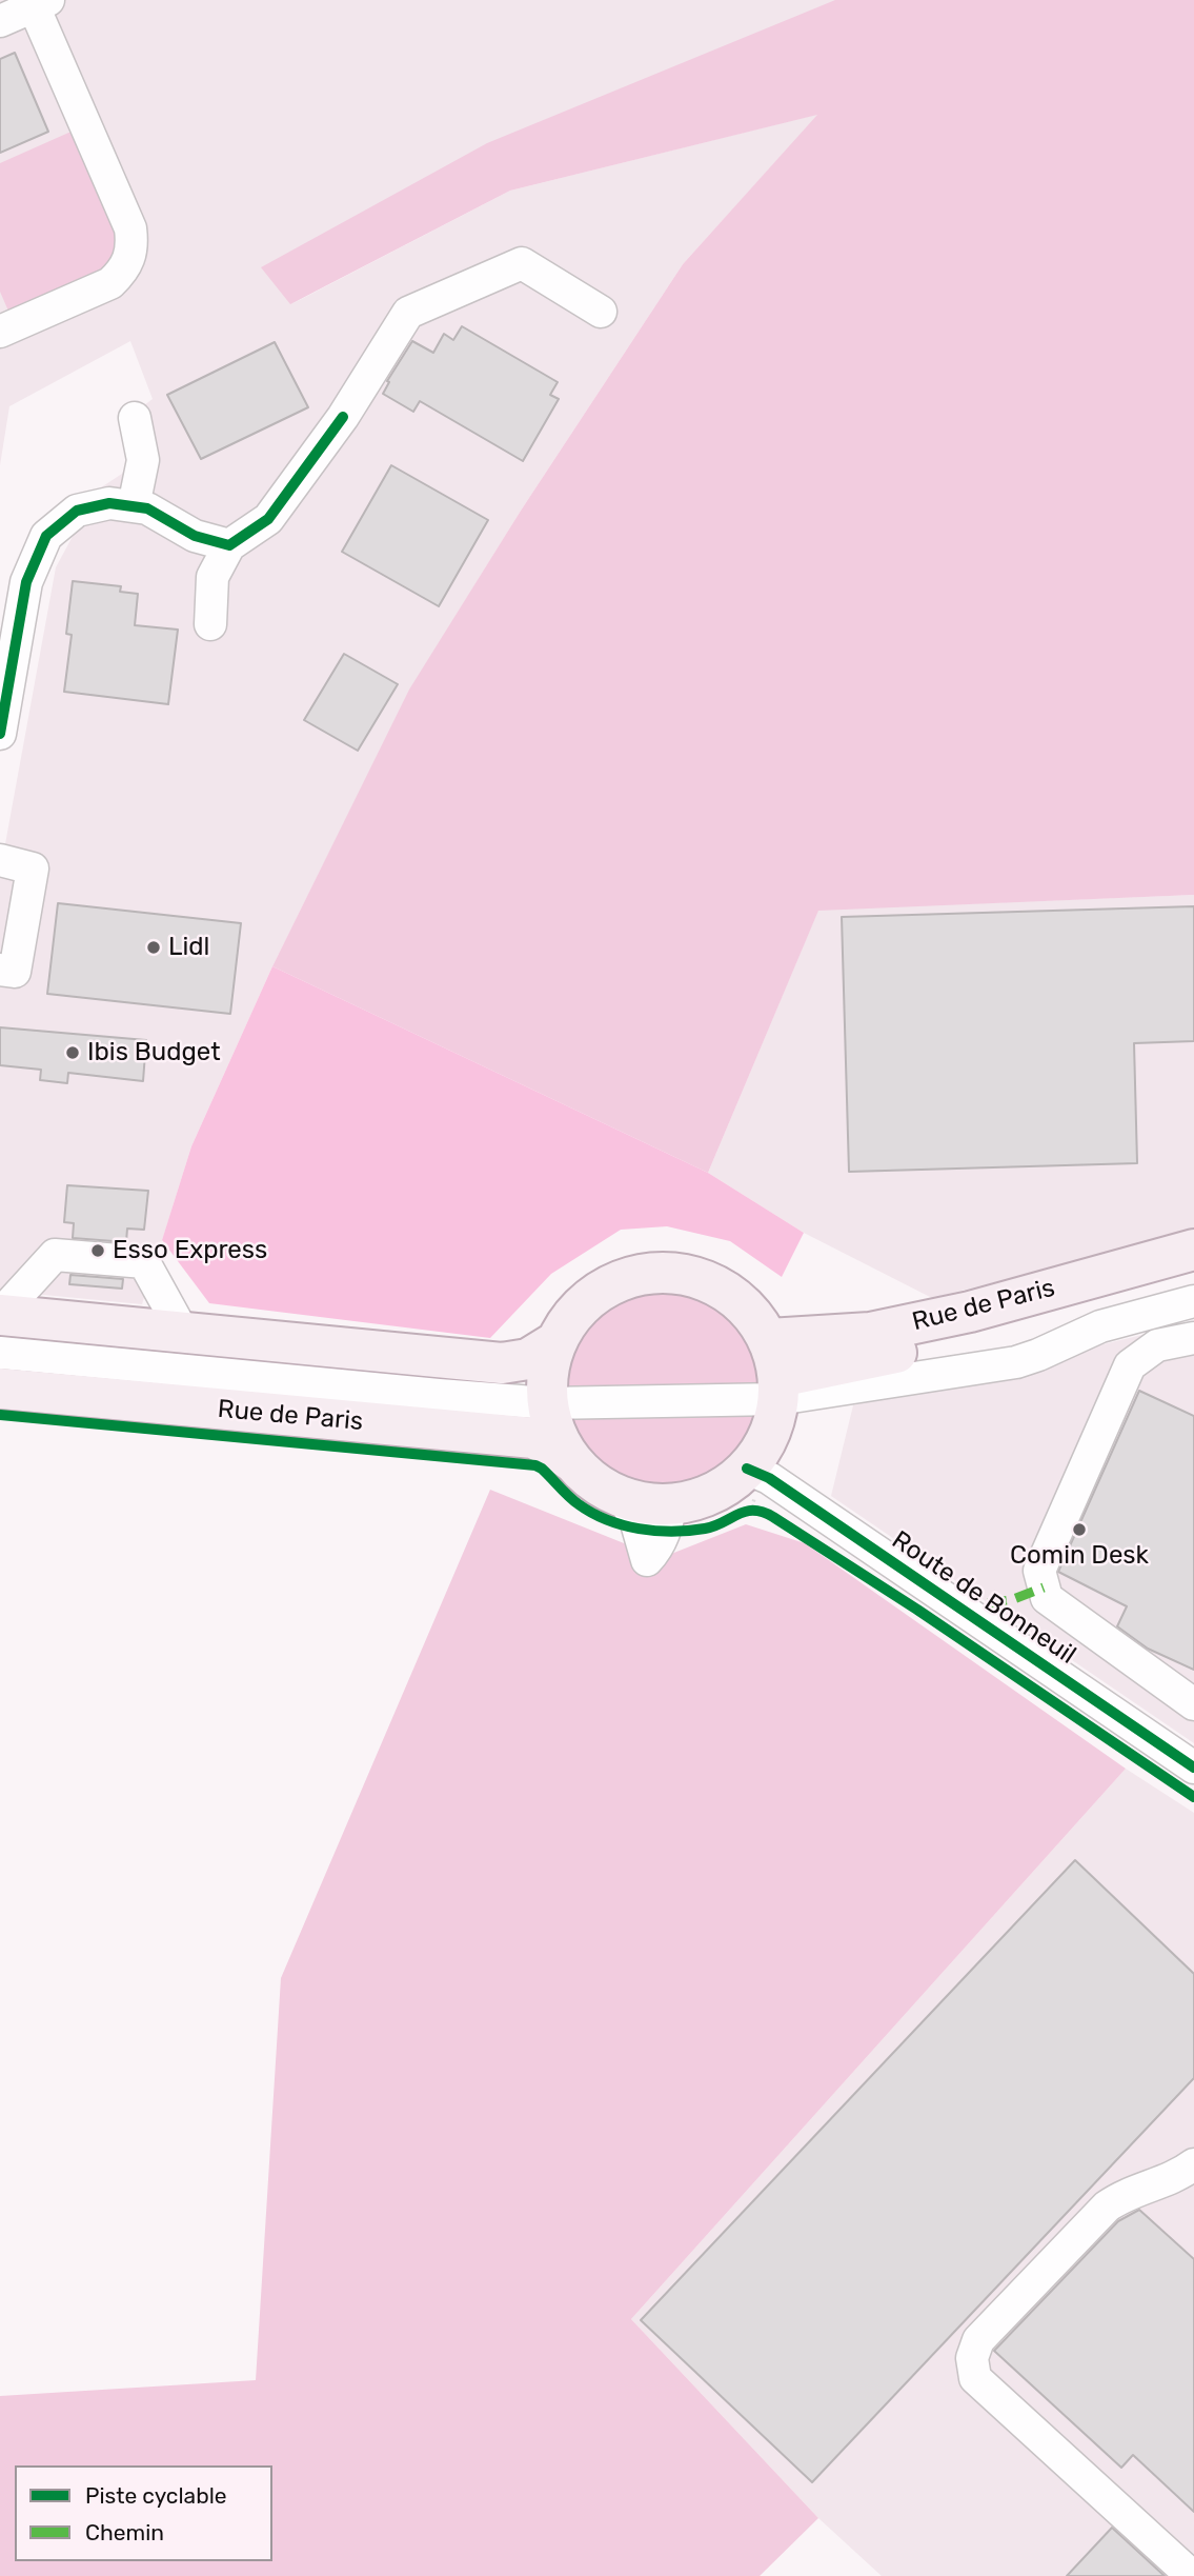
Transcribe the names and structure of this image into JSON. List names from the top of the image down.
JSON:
{
  "streets": {
    "main road": ["Rue de Paris"],
    "street": ["Route de Bonneuil"]
  },
  "places": [
    "Lidl",
    "Ibis Budget",
    "Esso Express",
    "Comin Desk"
  ],
  "legend": ["Piste cyclable", "Chemin"]
}
